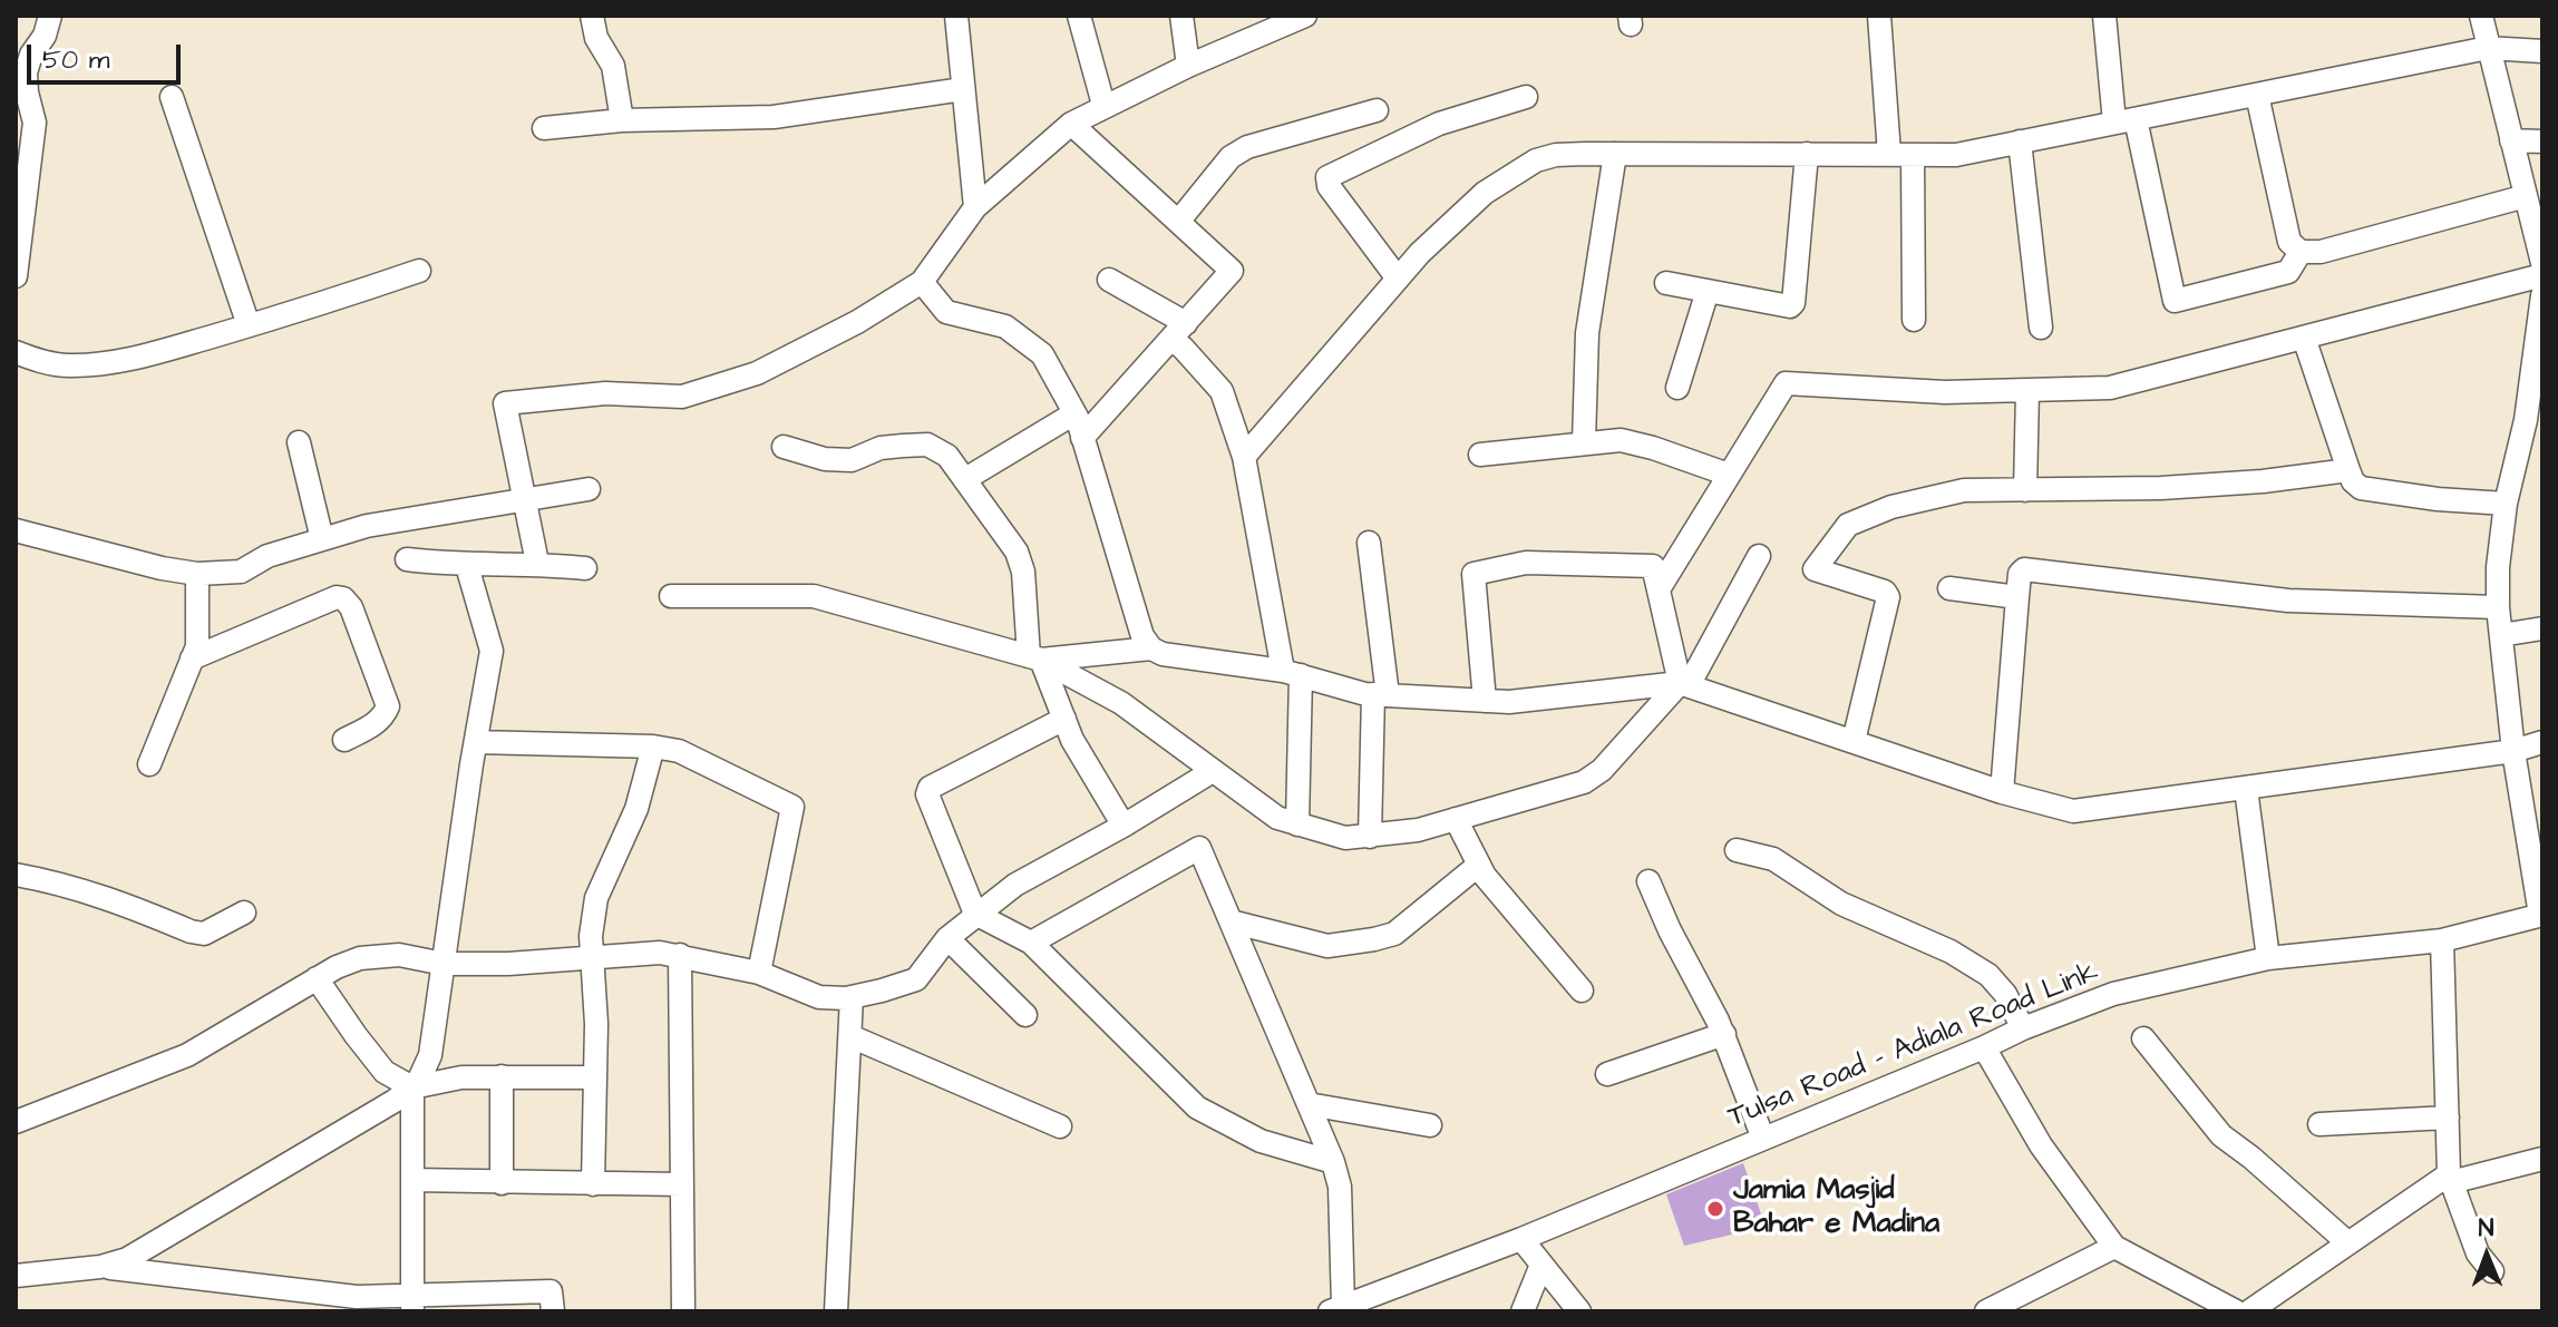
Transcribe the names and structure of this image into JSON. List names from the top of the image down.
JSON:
{
  "streets": {
    "street": ["Tulsa Road - Adiala Road Link"]
  },
  "places": ["Jamia Masjid Bahar e Madina"],
  "scale_bar": "50 m",
  "north": "top"
}
